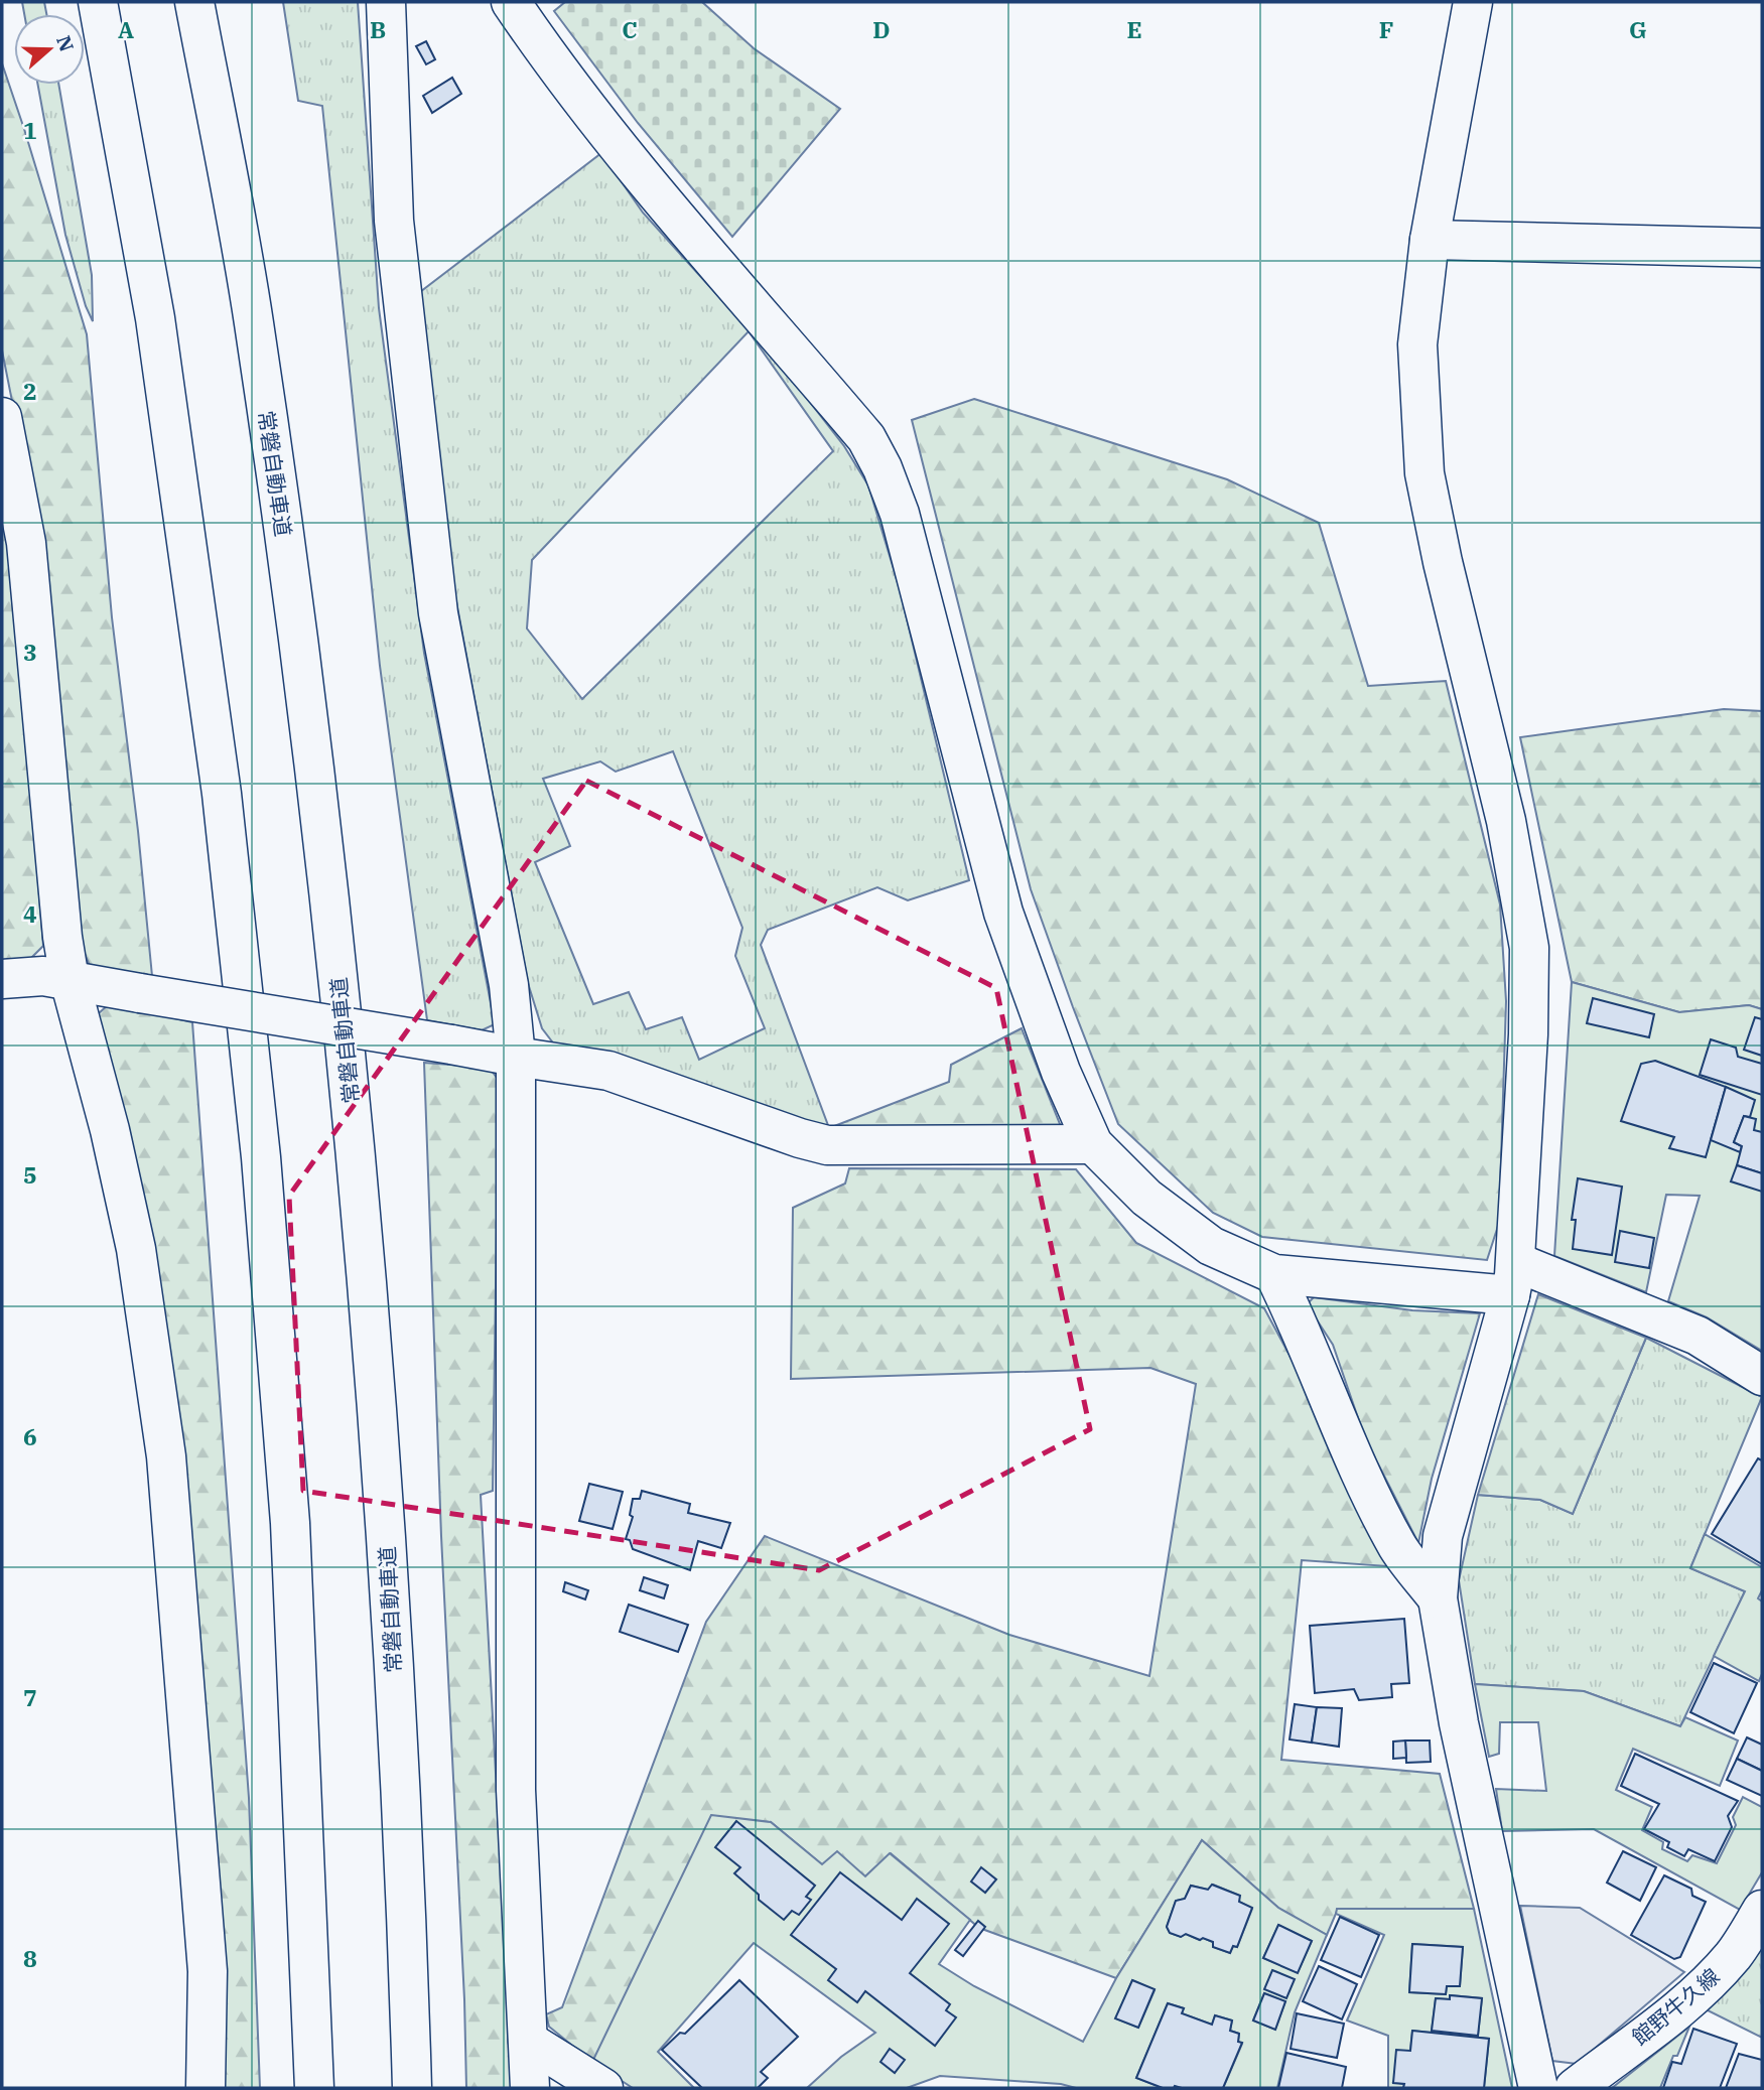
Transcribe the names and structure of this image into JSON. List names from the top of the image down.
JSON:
{
  "streets": {
    "main road": ["常磐自動車道", "館野牛久線"]
  },
  "north": "right",
  "grid": {
    "columns": [
      "A",
      "B",
      "C",
      "D",
      "E",
      "F",
      "G"
    ],
    "rows": [
      "1",
      "2",
      "3",
      "4",
      "5",
      "6",
      "7",
      "8"
    ]
  }
}
